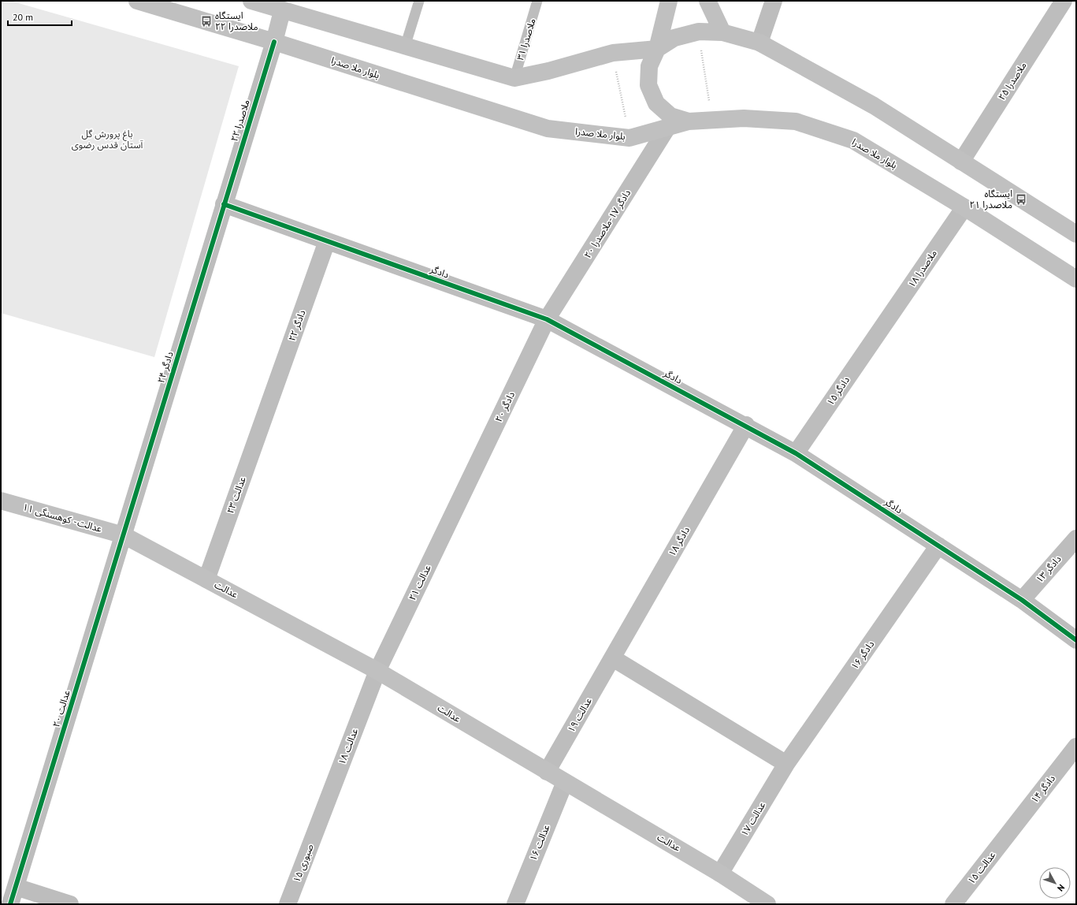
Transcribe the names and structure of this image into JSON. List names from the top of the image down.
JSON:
{
  "streets": {
    "main road": ["بلوار ملا صدرا", "عدالت - کوهسنگی ۱۱", "عدالت"],
    "street": [
      "ملاصدرا ۲۵",
      "ملاصدرا ۲۲",
      "دادگر ۱۷-ملاصدرا ۲۰",
      "ملاصدرا ۱۸",
      "دادگر",
      "دادگر ۲۲",
      "دادگر ۲۴",
      "دادگر ۱۵",
      "دادگر ۲۰",
      "عدالت ۲۳",
      "دادگر ۱۸",
      "دادگر ۱۳",
      "عدالت ۲۱",
      "دادگر ۱۶",
      "عدالت ۲۰",
      "عدالت ۱۹",
      "عدالت ۱۸",
      "دادگر ۱۴",
      "عدالت ۱۷",
      "عدالت ۱۶",
      "صبوری ۱۵",
      "عدالت ۱۵"
    ],
    "lane": ["ملاصدرا ۳۱"]
  },
  "crossings": [
    ["بلوار ملا صدرا", "ملاصدرا ۲۲"],
    ["بلوار ملا صدرا", "دادگر ۱۷-ملاصدرا ۲۰"],
    ["بلوار ملا صدرا", "ملاصدرا ۱۸"],
    ["ملاصدرا ۲۲", "دادگر"],
    ["ملاصدرا ۲۲", "دادگر ۲۴"],
    ["دادگر ۱۷-ملاصدرا ۲۰", "دادگر"],
    ["دادگر ۱۷-ملاصدرا ۲۰", "دادگر ۲۰"],
    ["ملاصدرا ۱۸", "دادگر ۱۵"],
    ["دادگر", "دادگر ۲۲"],
    ["دادگر", "دادگر ۲۴"],
    ["دادگر", "دادگر ۱۵"],
    ["دادگر", "دادگر ۲۰"],
    ["دادگر", "دادگر ۱۸"],
    ["دادگر", "دادگر ۱۳"],
    ["دادگر", "دادگر ۱۶"],
    ["دادگر ۲۲", "عدالت ۲۳"],
    ["دادگر ۲۴", "عدالت - کوهسنگی ۱۱"],
    ["دادگر ۲۴", "عدالت"],
    ["دادگر ۲۴", "عدالت ۲۰"],
    ["دادگر ۲۰", "عدالت ۲۱"],
    ["عدالت ۲۳", "عدالت"],
    ["عدالت - کوهسنگی ۱۱", "عدالت"],
    ["عدالت - کوهسنگی ۱۱", "عدالت ۲۰"],
    ["دادگر ۱۸", "عدالت ۱۹"],
    ["عدالت ۲۱", "عدالت"],
    ["عدالت ۲۱", "عدالت ۱۸"],
    ["عدالت", "عدالت ۲۰"],
    ["عدالت", "عدالت ۱۹"],
    ["عدالت", "عدالت ۱۸"],
    ["عدالت", "عدالت ۱۷"],
    ["عدالت", "عدالت ۱۶"],
    ["دادگر ۱۶", "عدالت ۱۷"],
    ["عدالت ۱۸", "صبوری ۱۵"],
    ["دادگر ۱۴", "عدالت ۱۵"]
  ],
  "parks": ["باغ پرورش گل آستان قدس رضوی"],
  "places": {
    "bus stop": ["ایستگاه ملاصدرا ۲۲", "ایستگاه ملاصدرا ۲۱"]
  },
  "scale_bar": "20 m",
  "north": "bottom right"
}
